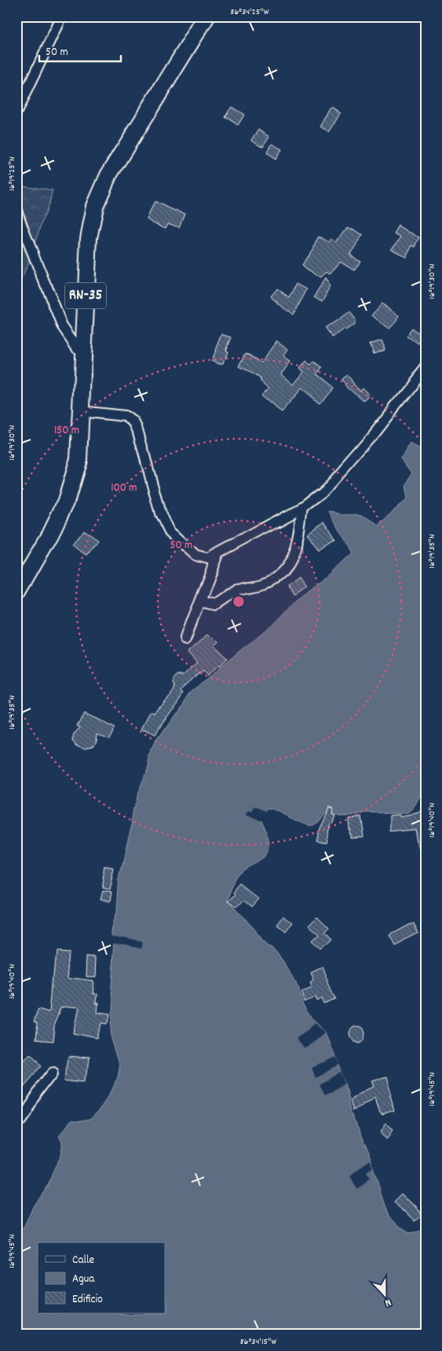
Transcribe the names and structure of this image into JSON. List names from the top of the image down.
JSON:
{
  "streets": {
    "main road": ["RN-35"]
  },
  "legend": ["Calle", "Agua", "Edificio"],
  "scale_bar": "50 m",
  "north": "bottom",
  "coordinates": [
    "86°34'25\"W",
    "16°19'25\"N",
    "16°19'30\"N",
    "16°19'35\"N",
    "16°19'40\"N",
    "16°19'45\"N",
    "86°34'15\"W"
  ],
  "rings": ["150 m", "100 m", "50 m"]
}
